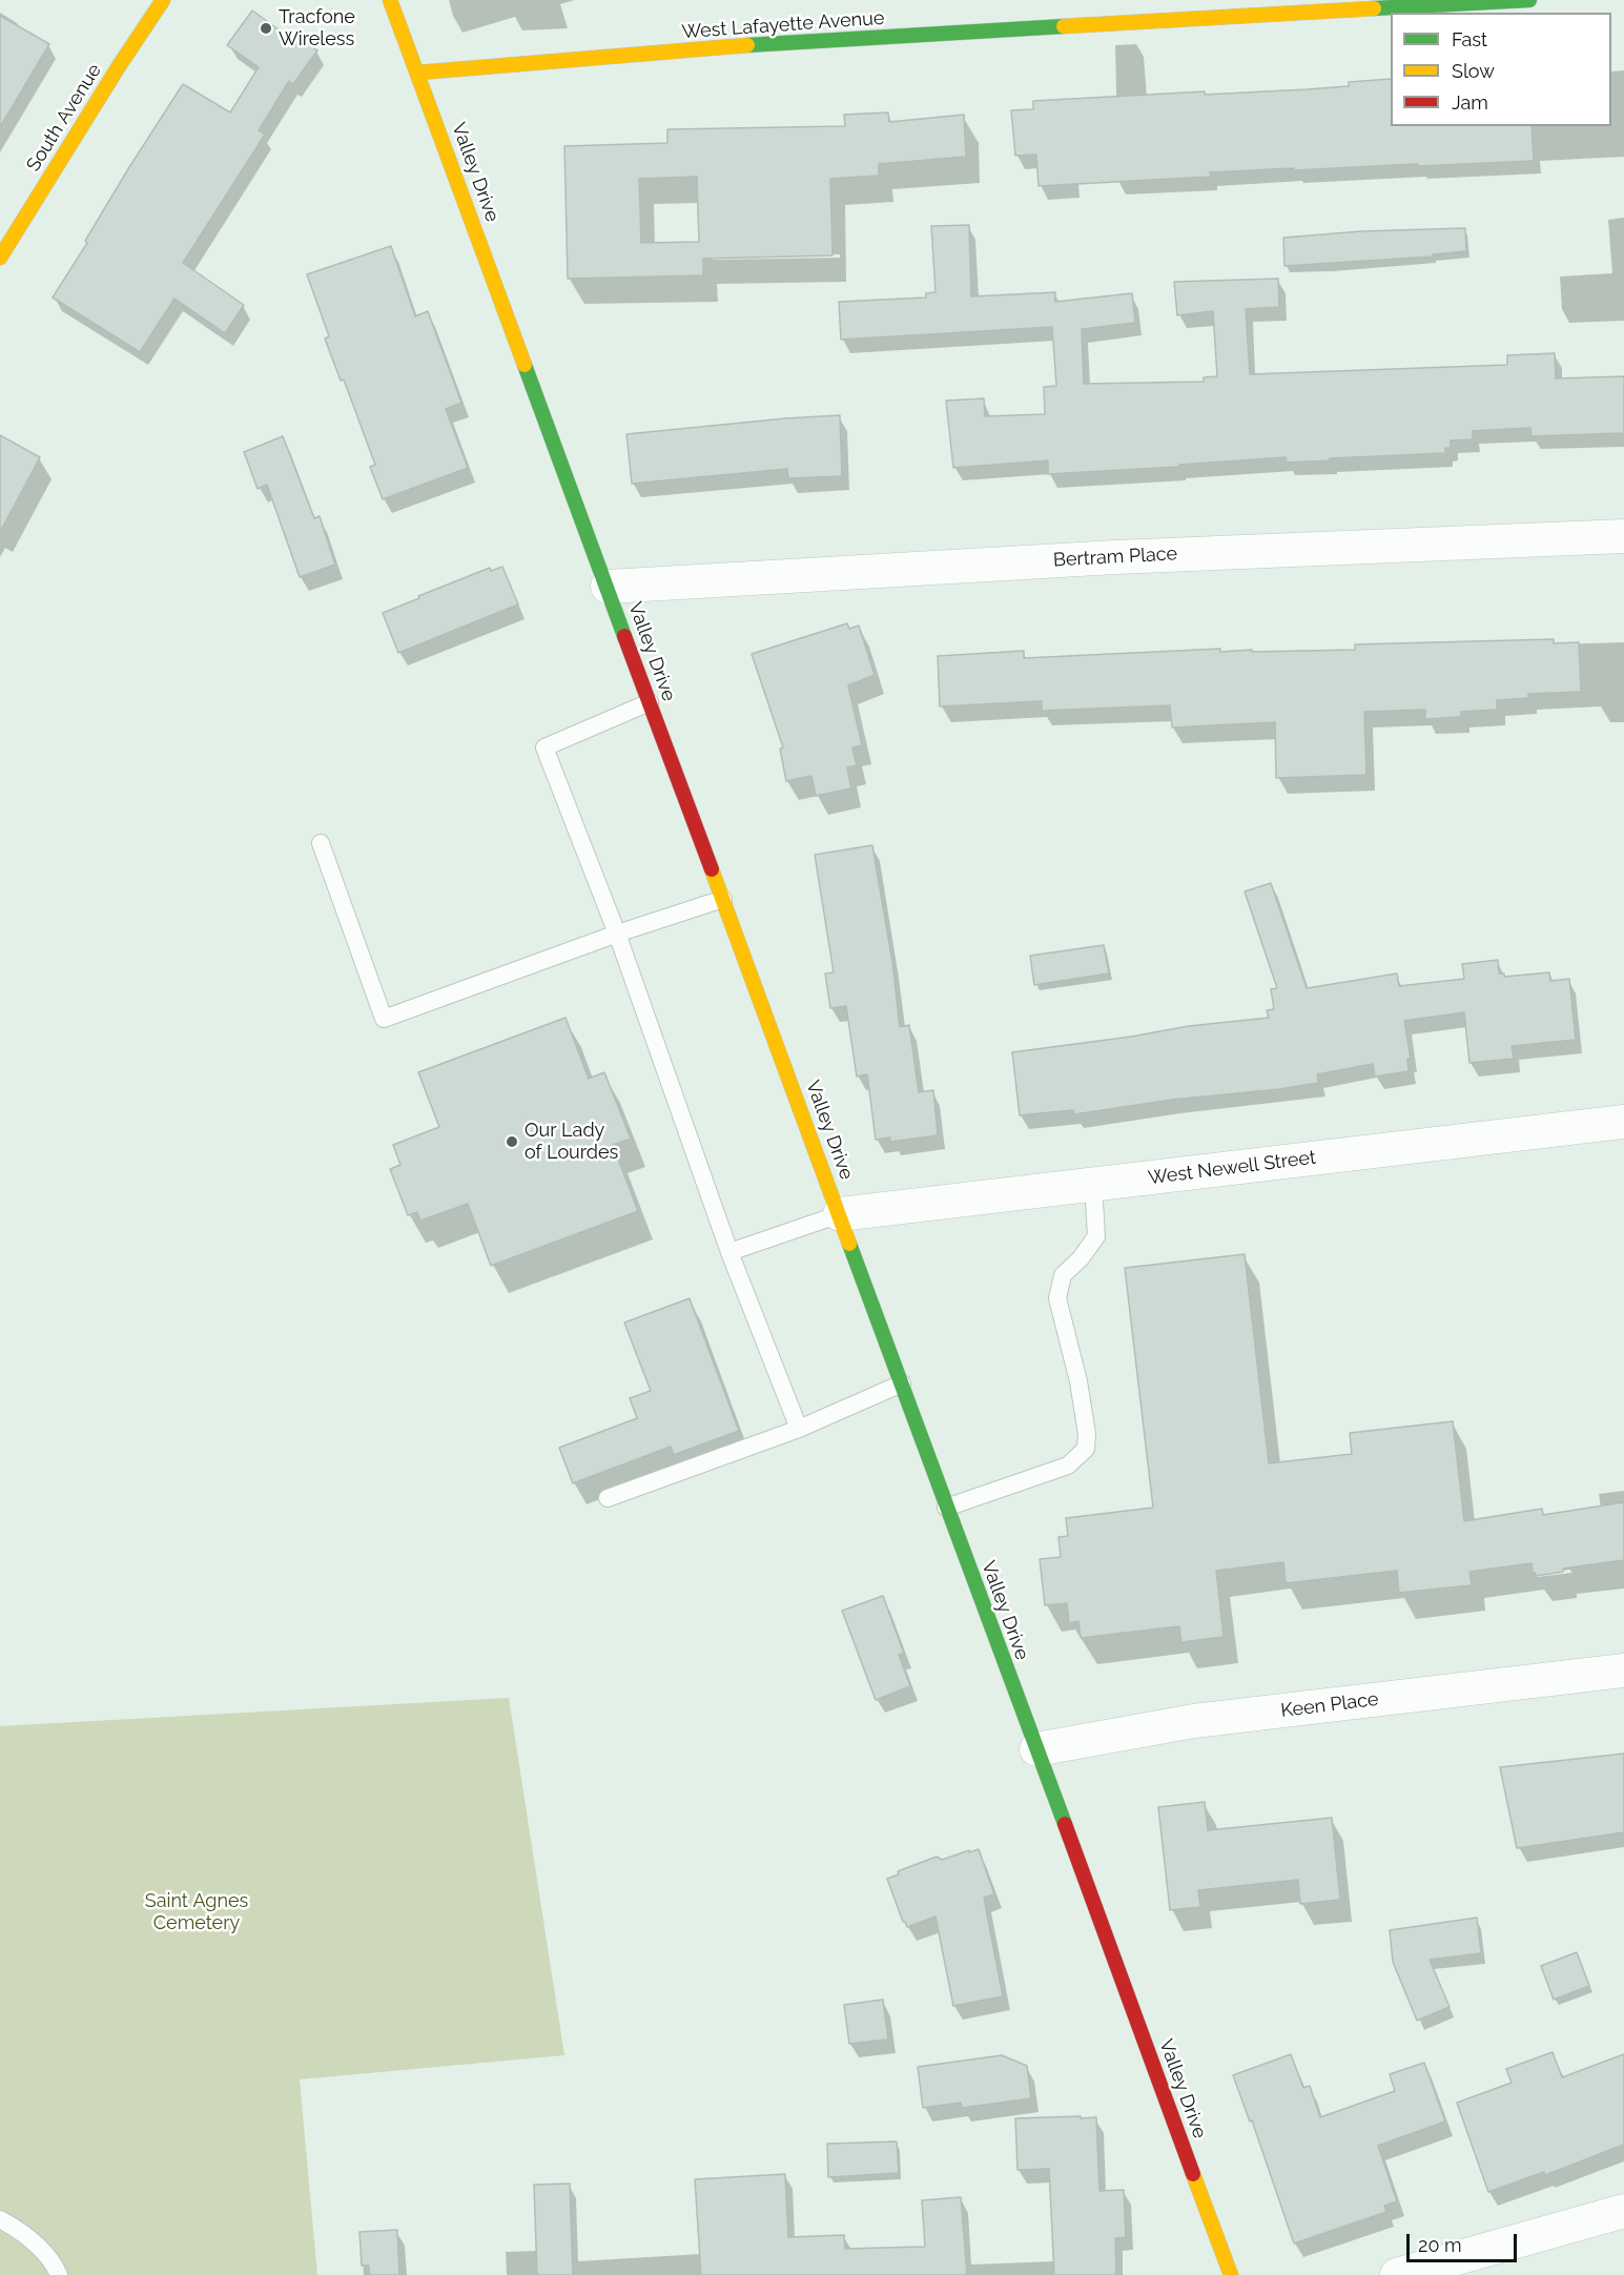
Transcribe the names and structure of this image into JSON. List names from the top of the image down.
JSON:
{
  "streets": {
    "main road": ["West Lafayette Avenue", "South Avenue", "Valley Drive"],
    "street": ["Bertram Place", "West Newell Street", "Keen Place"]
  },
  "crossings": [
    ["West Lafayette Avenue", "Valley Drive"],
    ["Valley Drive", "Bertram Place"],
    ["Valley Drive", "West Newell Street"],
    ["Valley Drive", "Keen Place"]
  ],
  "parks": ["Saint Agnes Cemetery"],
  "places": ["Tracfone Wireless", "Our Lady of Lourdes"],
  "legend": ["Fast", "Slow", "Jam"],
  "scale_bar": "20 m"
}
